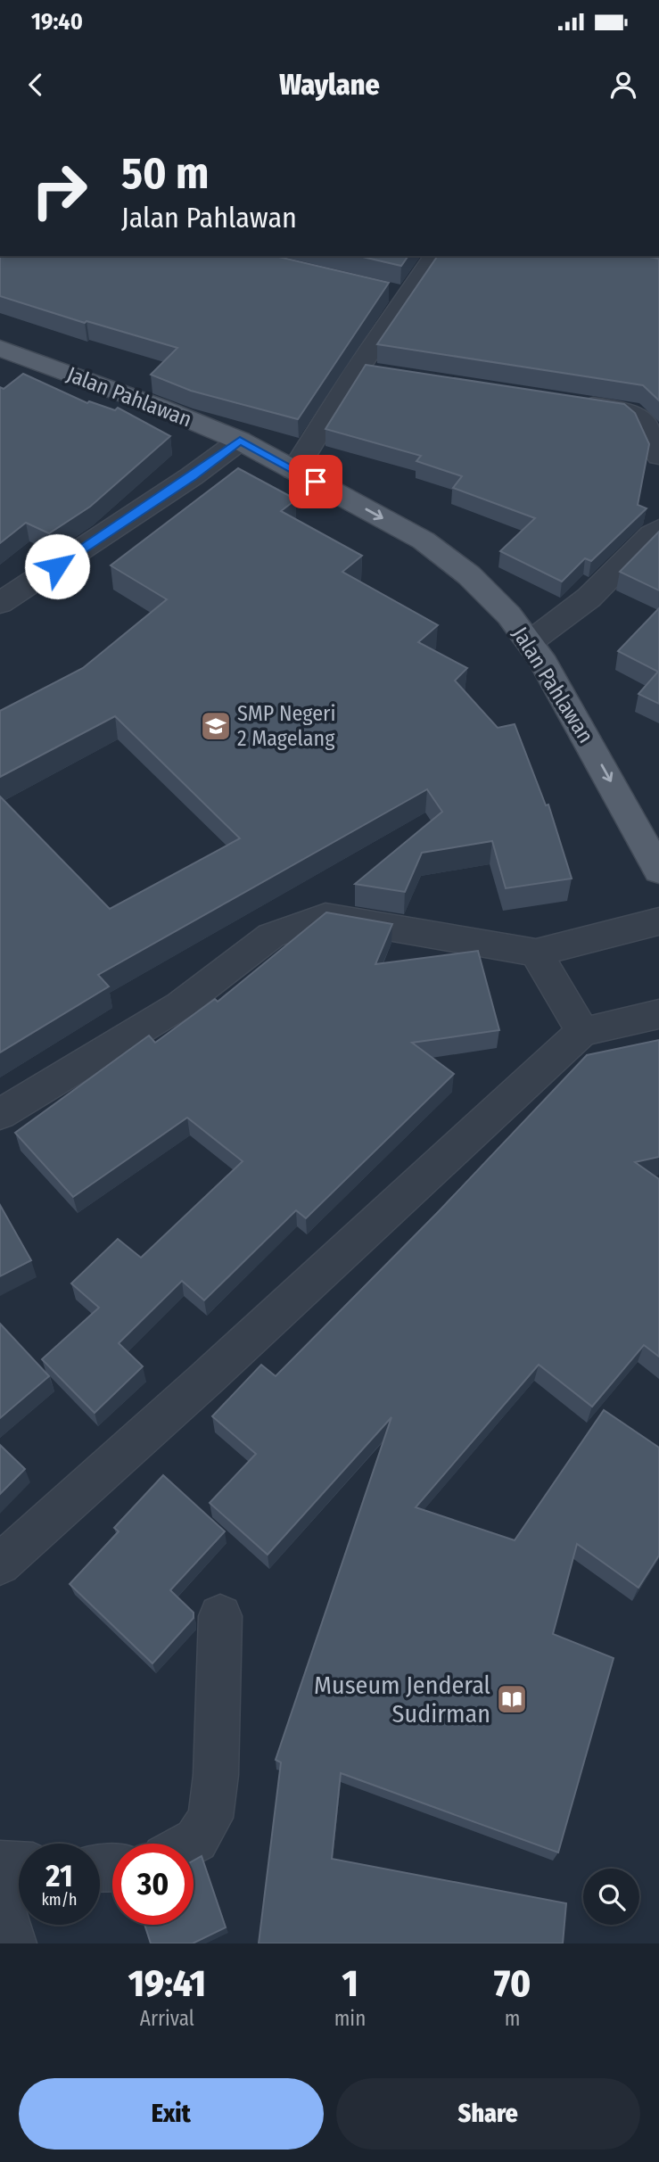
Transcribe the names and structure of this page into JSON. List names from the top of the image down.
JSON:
{
  "streets": {
    "main road": ["Jalan Pahlawan"]
  },
  "one_way": ["Jalan Pahlawan"],
  "places": {
    "school or university": ["SMP Negeri 2 Magelang"],
    "library": ["Museum Jenderal Sudirman"]
  },
  "page": {
    "status": "19:40",
    "header": "Waylane",
    "turn": ["50 m", "Jalan Pahlawan"],
    "speed": "21 km/h",
    "limit": "30",
    "eta": [
      "19:41",
      "Arrival",
      "1",
      "min",
      "70",
      "m"
    ],
    "buttons": ["Exit", "Share"]
  }
}
